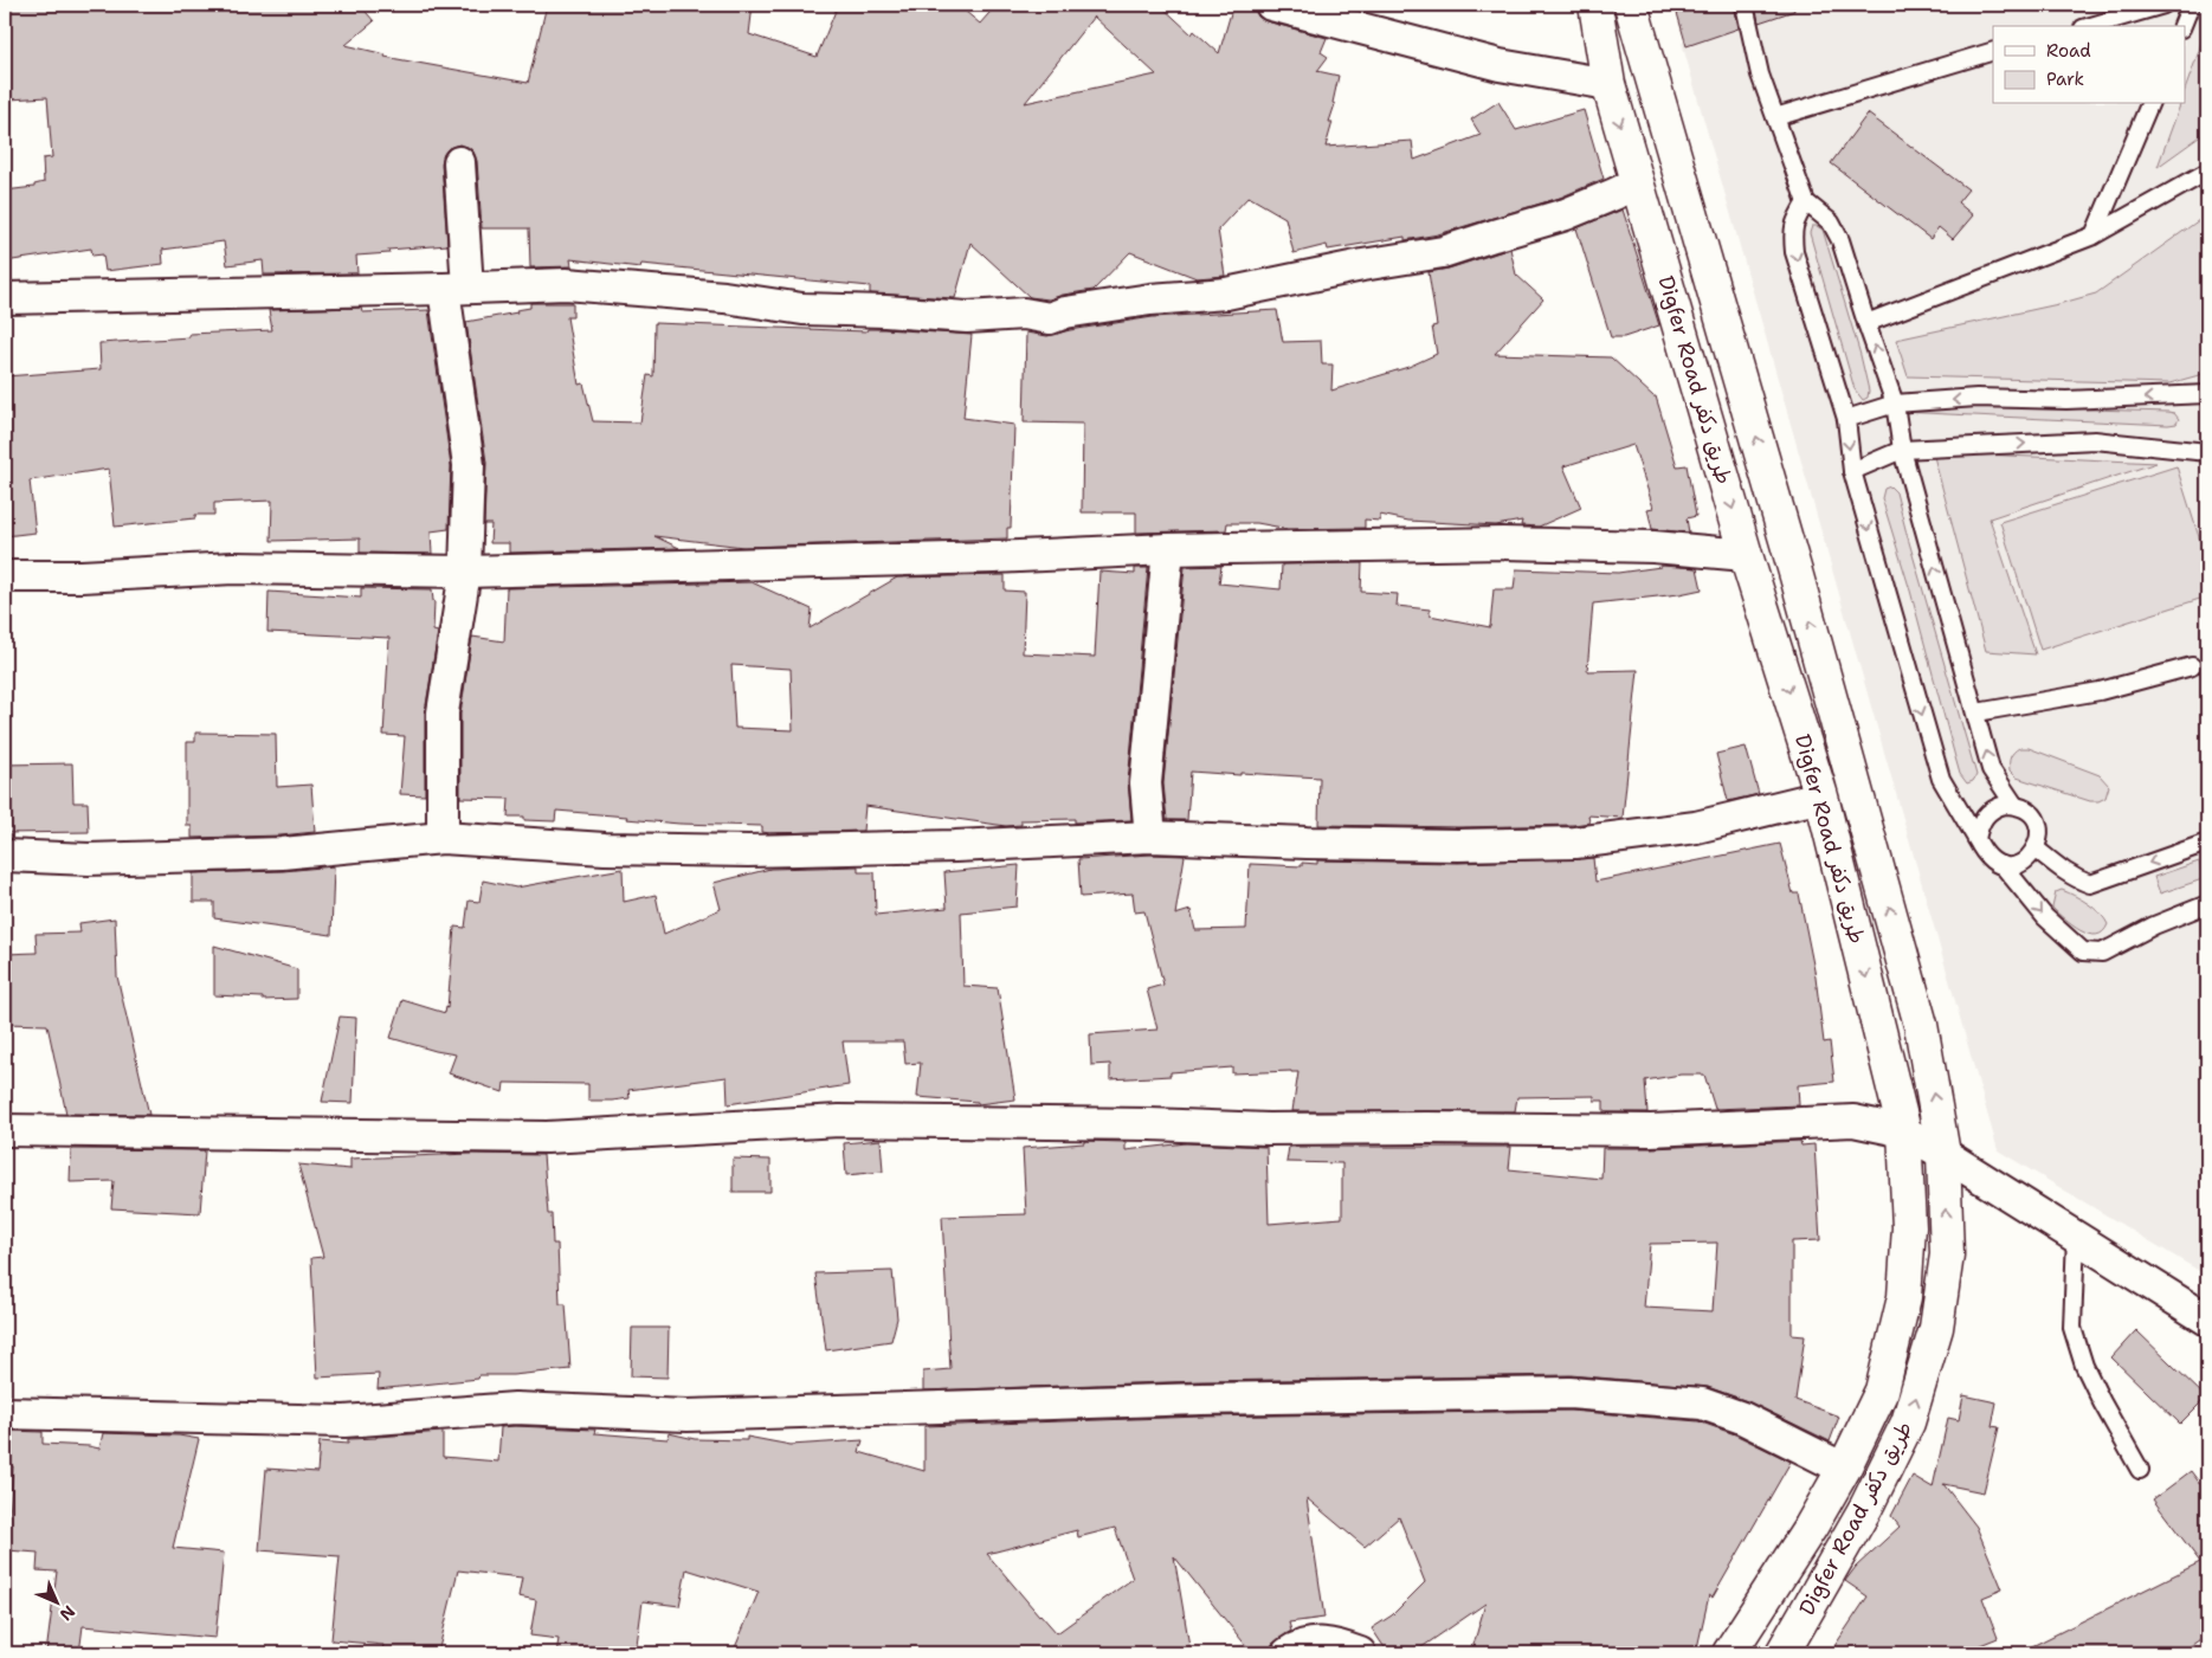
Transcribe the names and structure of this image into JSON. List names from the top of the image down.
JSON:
{
  "streets": {
    "street": ["Digfer Road طريق دكفر"]
  },
  "legend": ["Road", "Park"],
  "north": "bottom right"
}
